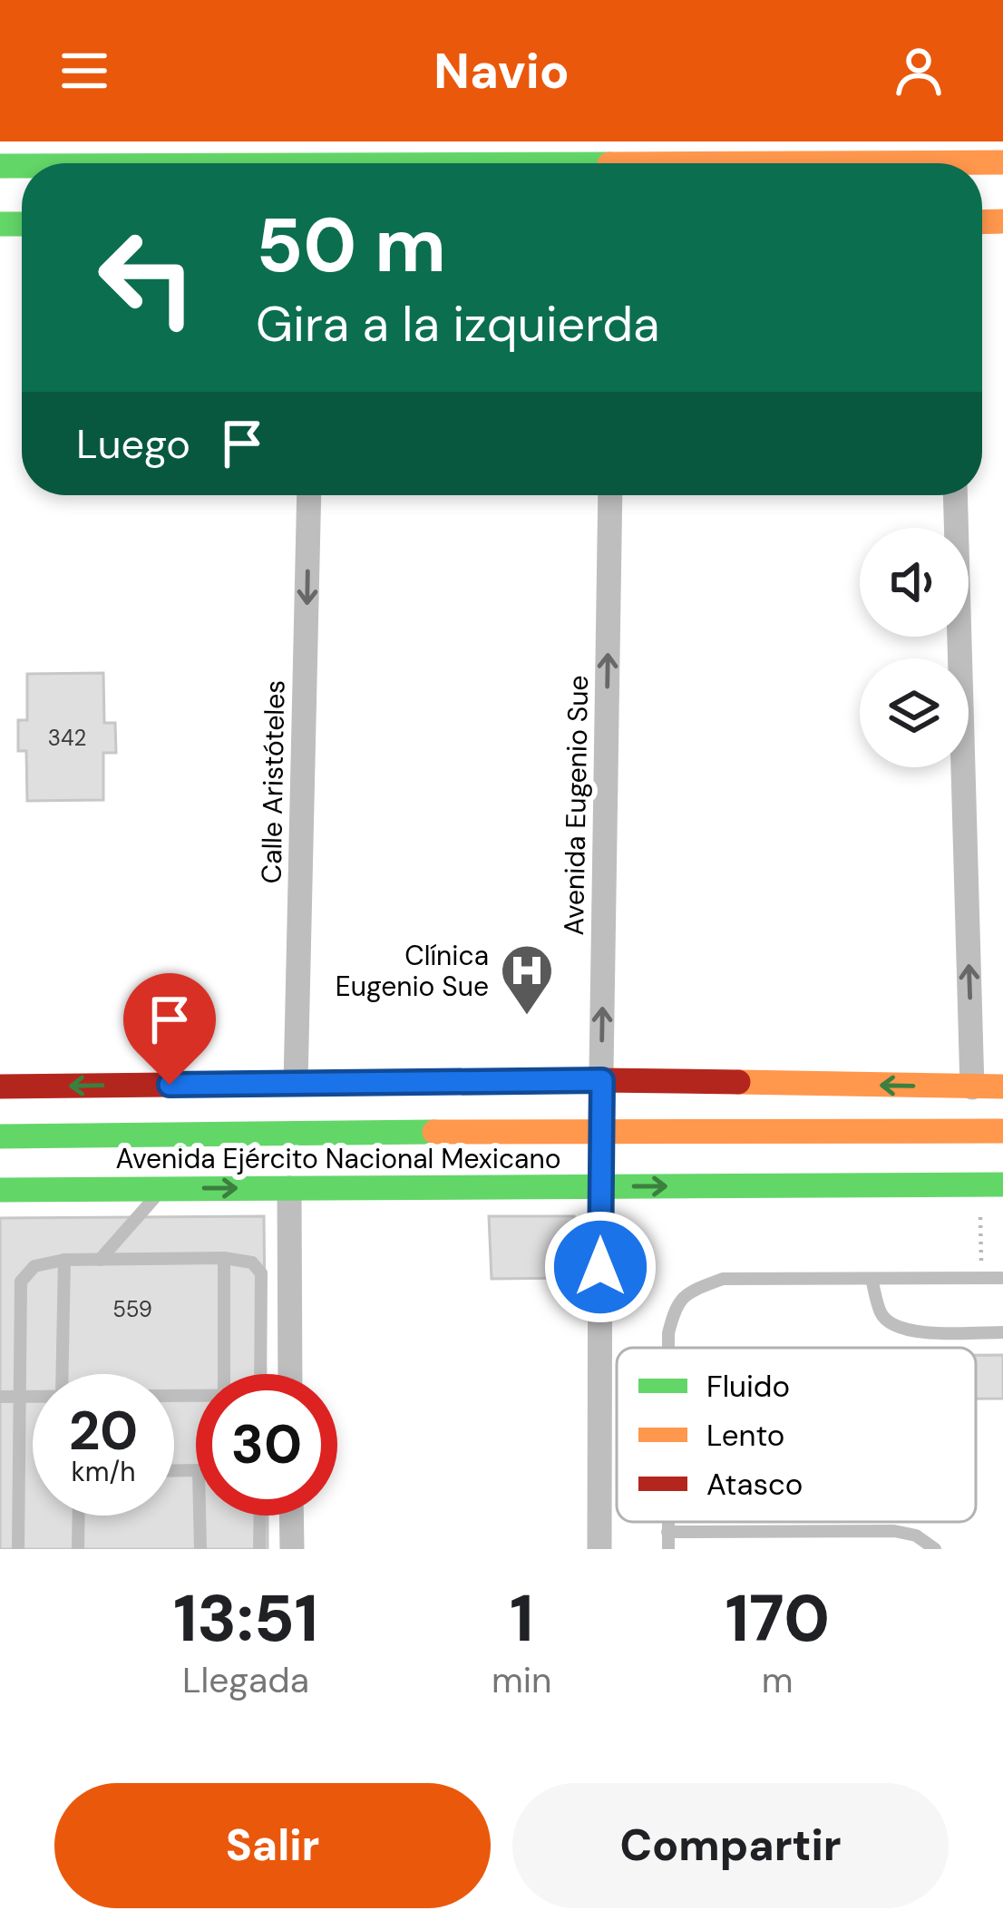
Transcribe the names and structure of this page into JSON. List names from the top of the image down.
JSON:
{
  "streets": {
    "main road": ["Avenida Ejército Nacional Mexicano"],
    "street": ["Calle Aristóteles", "Avenida Eugenio Sue"]
  },
  "crossings": [
    ["Avenida Eugenio Sue", "Avenida Ejército Nacional Mexicano"]
  ],
  "one_way": ["Calle Aristóteles", "Avenida Eugenio Sue"],
  "places": {
    "hospital": ["Clínica Eugenio Sue"]
  },
  "house_numbers": ["342", "559"],
  "legend": ["Fluido", "Lento", "Atasco"],
  "page": {
    "header": "Navio",
    "turn": ["50 m", "Gira a la izquierda"],
    "then": "Luego",
    "speed": "20 km/h",
    "limit": "30",
    "eta": [
      "13:51",
      "Llegada",
      "1",
      "min",
      "170",
      "m"
    ],
    "buttons": ["Salir", "Compartir"]
  }
}
